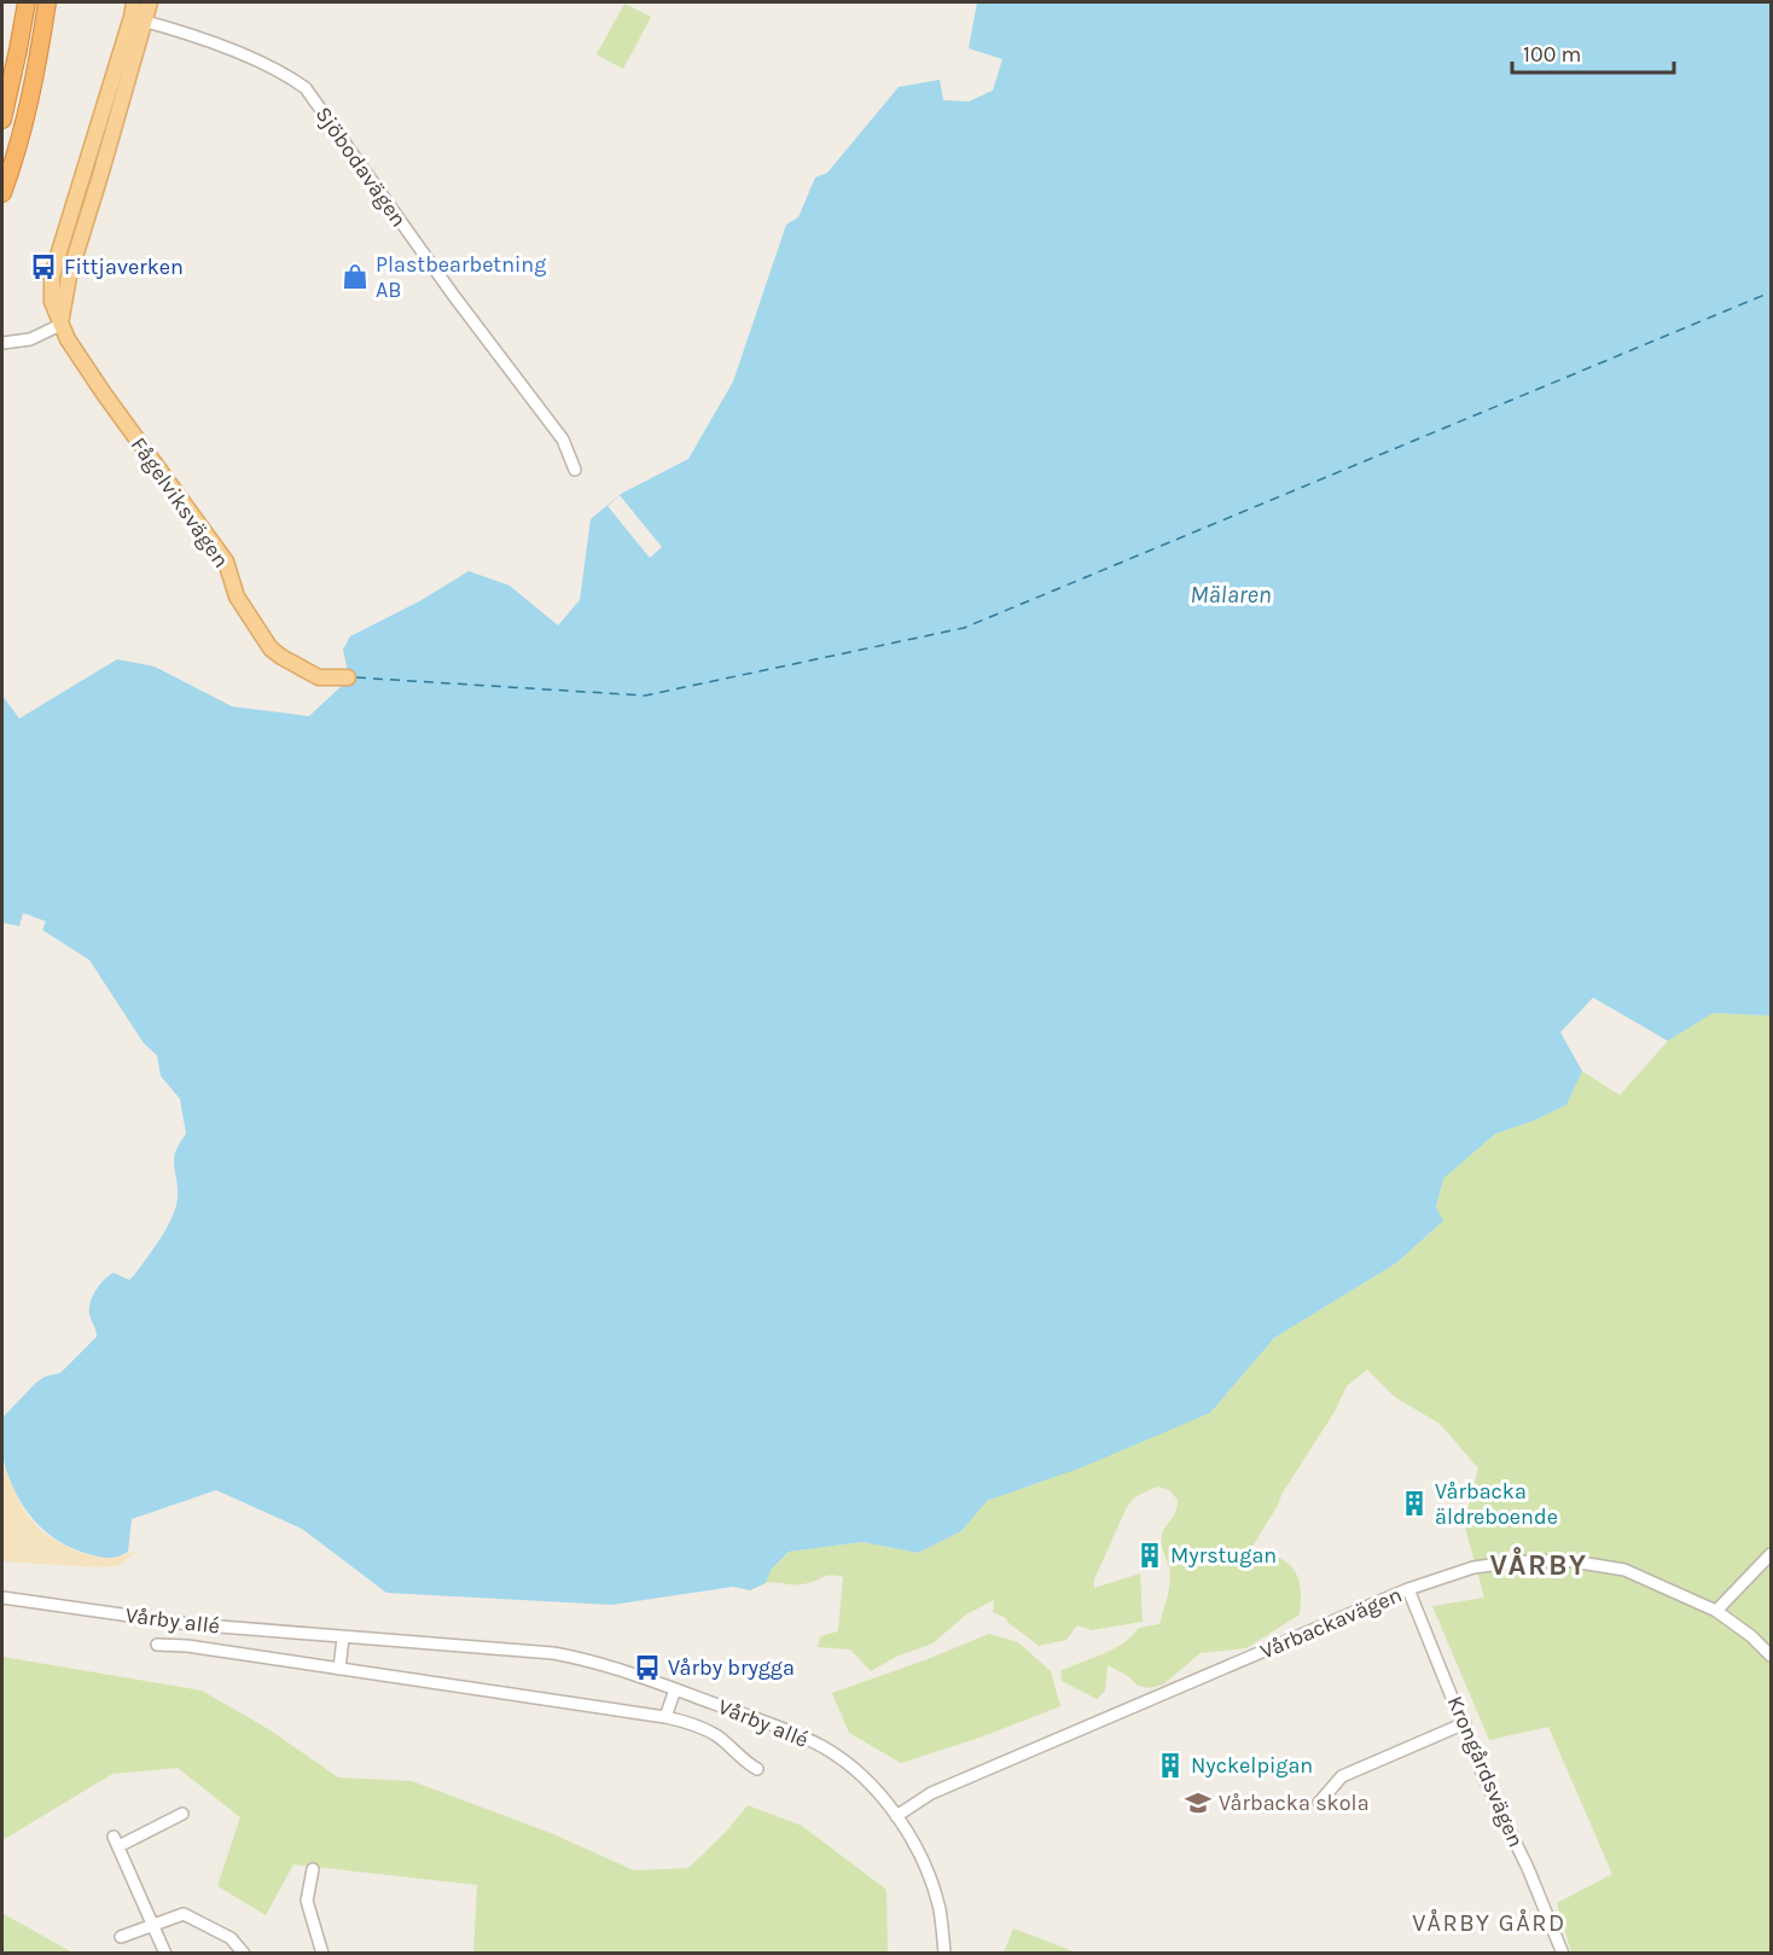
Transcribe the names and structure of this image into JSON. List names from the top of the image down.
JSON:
{
  "streets": {
    "main road": ["Fågelviksvägen"],
    "street": [
      "Sjöbodavägen",
      "Vårby allé",
      "Vårbackavägen",
      "Krongårdsvägen"
    ]
  },
  "crossings": [
    ["Sjöbodavägen", "Fågelviksvägen"],
    ["Vårby allé", "Vårbackavägen"],
    ["Vårbackavägen", "Krongårdsvägen"]
  ],
  "districts": ["VÅRBY", "VÅRBY GÅRD"],
  "water": ["Mälaren"],
  "places": {
    "bus stop": ["Fittjaverken", "Vårby brygga"],
    "shop": ["Plastbearbetning AB"],
    "building": ["Vårbacka äldreboende", "Myrstugan", "Nyckelpigan"],
    "school or university": ["Vårbacka skola"]
  },
  "scale_bar": "100 m"
}
